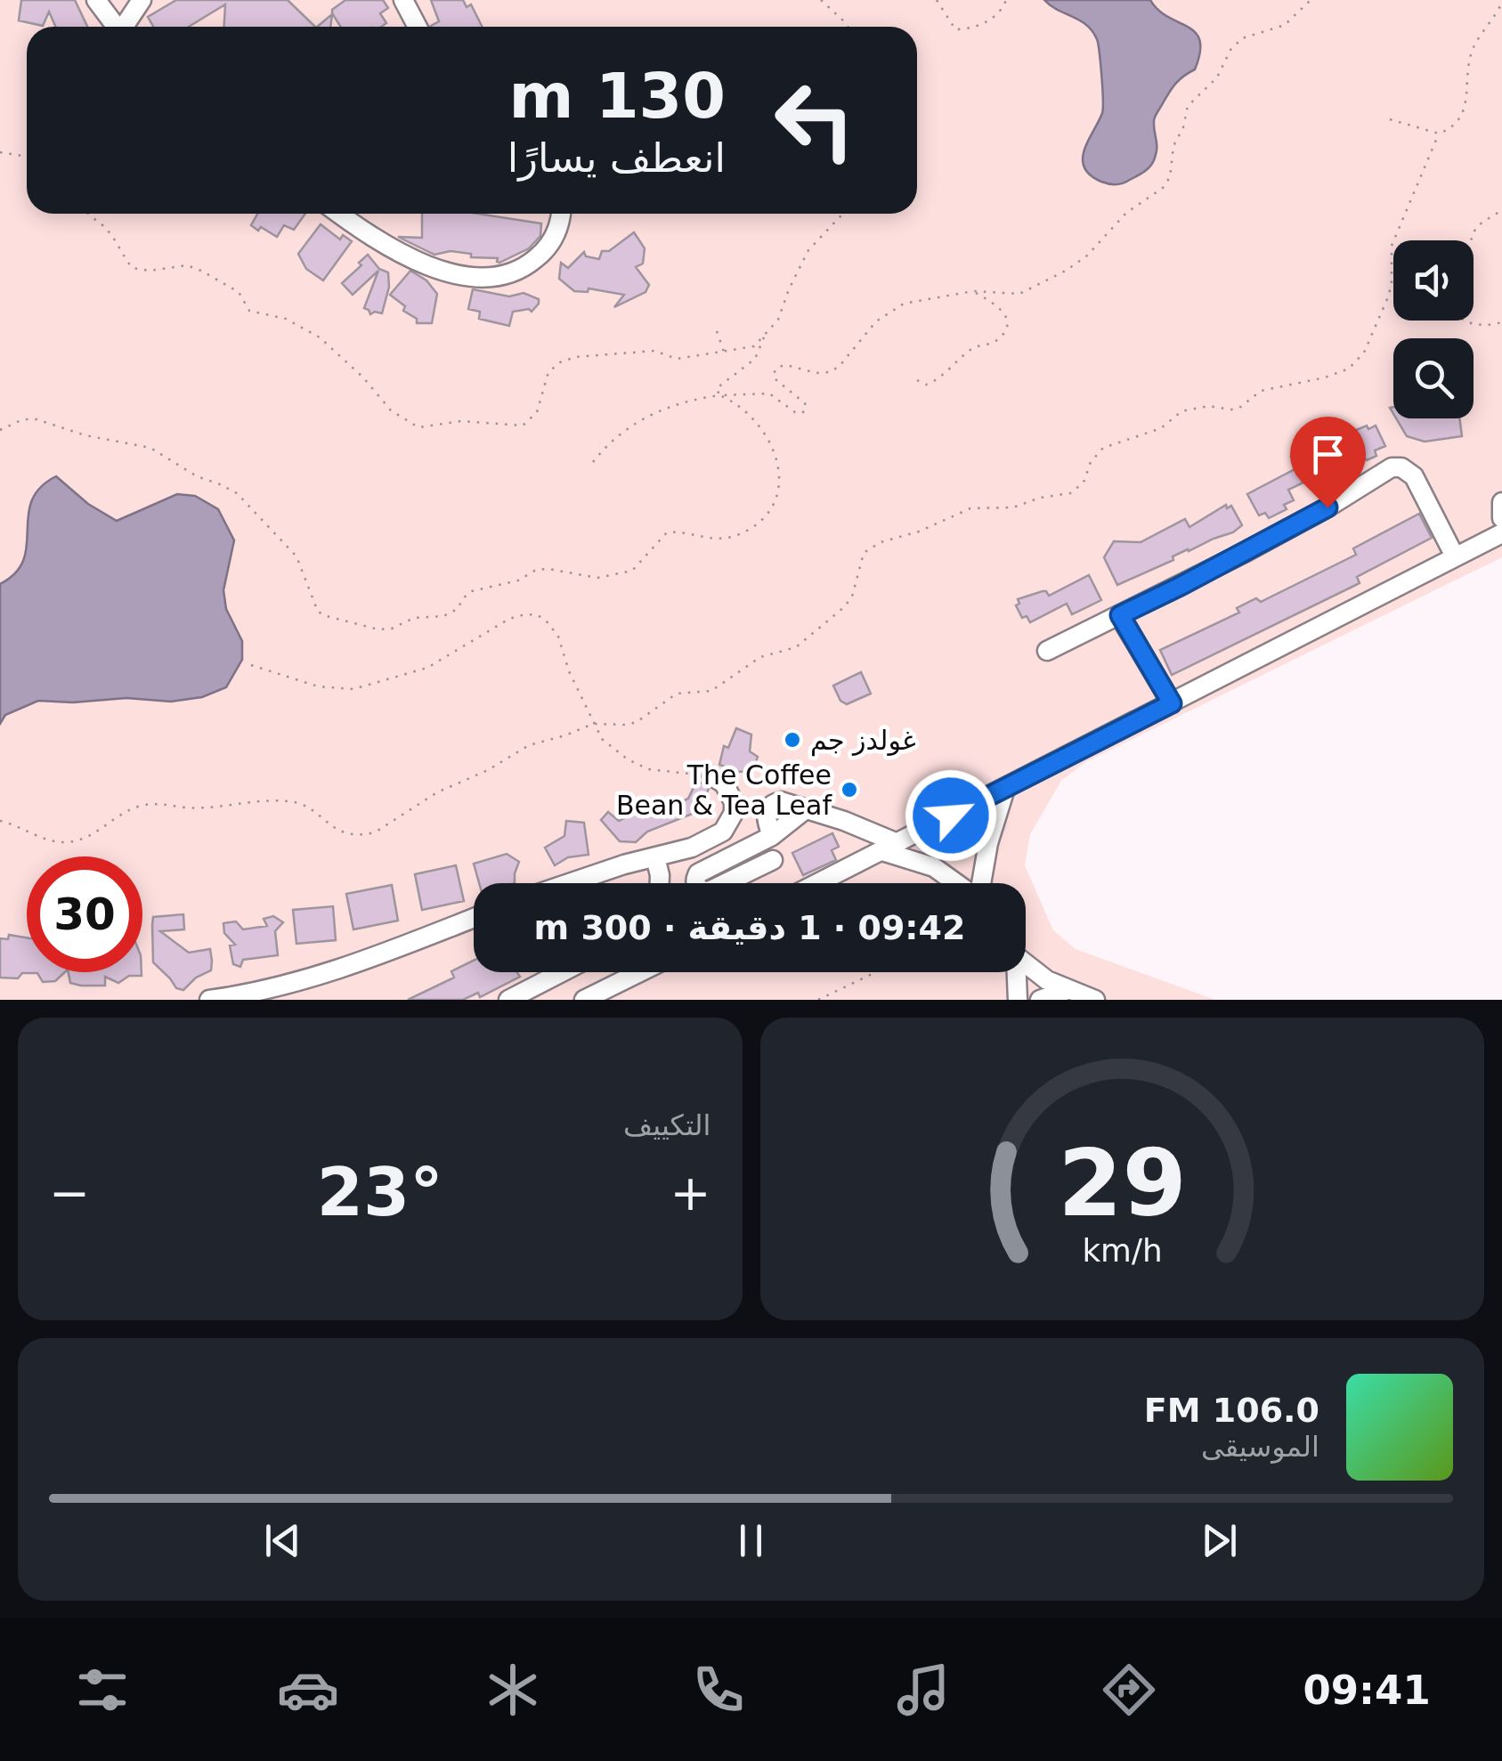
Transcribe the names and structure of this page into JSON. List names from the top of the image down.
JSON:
{
  "places": ["غولدز جم", "The Coffee Bean & Tea Leaf"],
  "page": {
    "turn": ["130 m", "انعطف يسارًا"],
    "limit": "30",
    "trip": "09:42 · 1 دقيقة · 300 m",
    "tile": "التكييف",
    "heat": ["−", "23°", "+"],
    "song": ["106.0 FM", "الموسيقى"],
    "tabs": "09:41",
    "gauge": ["29", "km/h"]
  }
}
